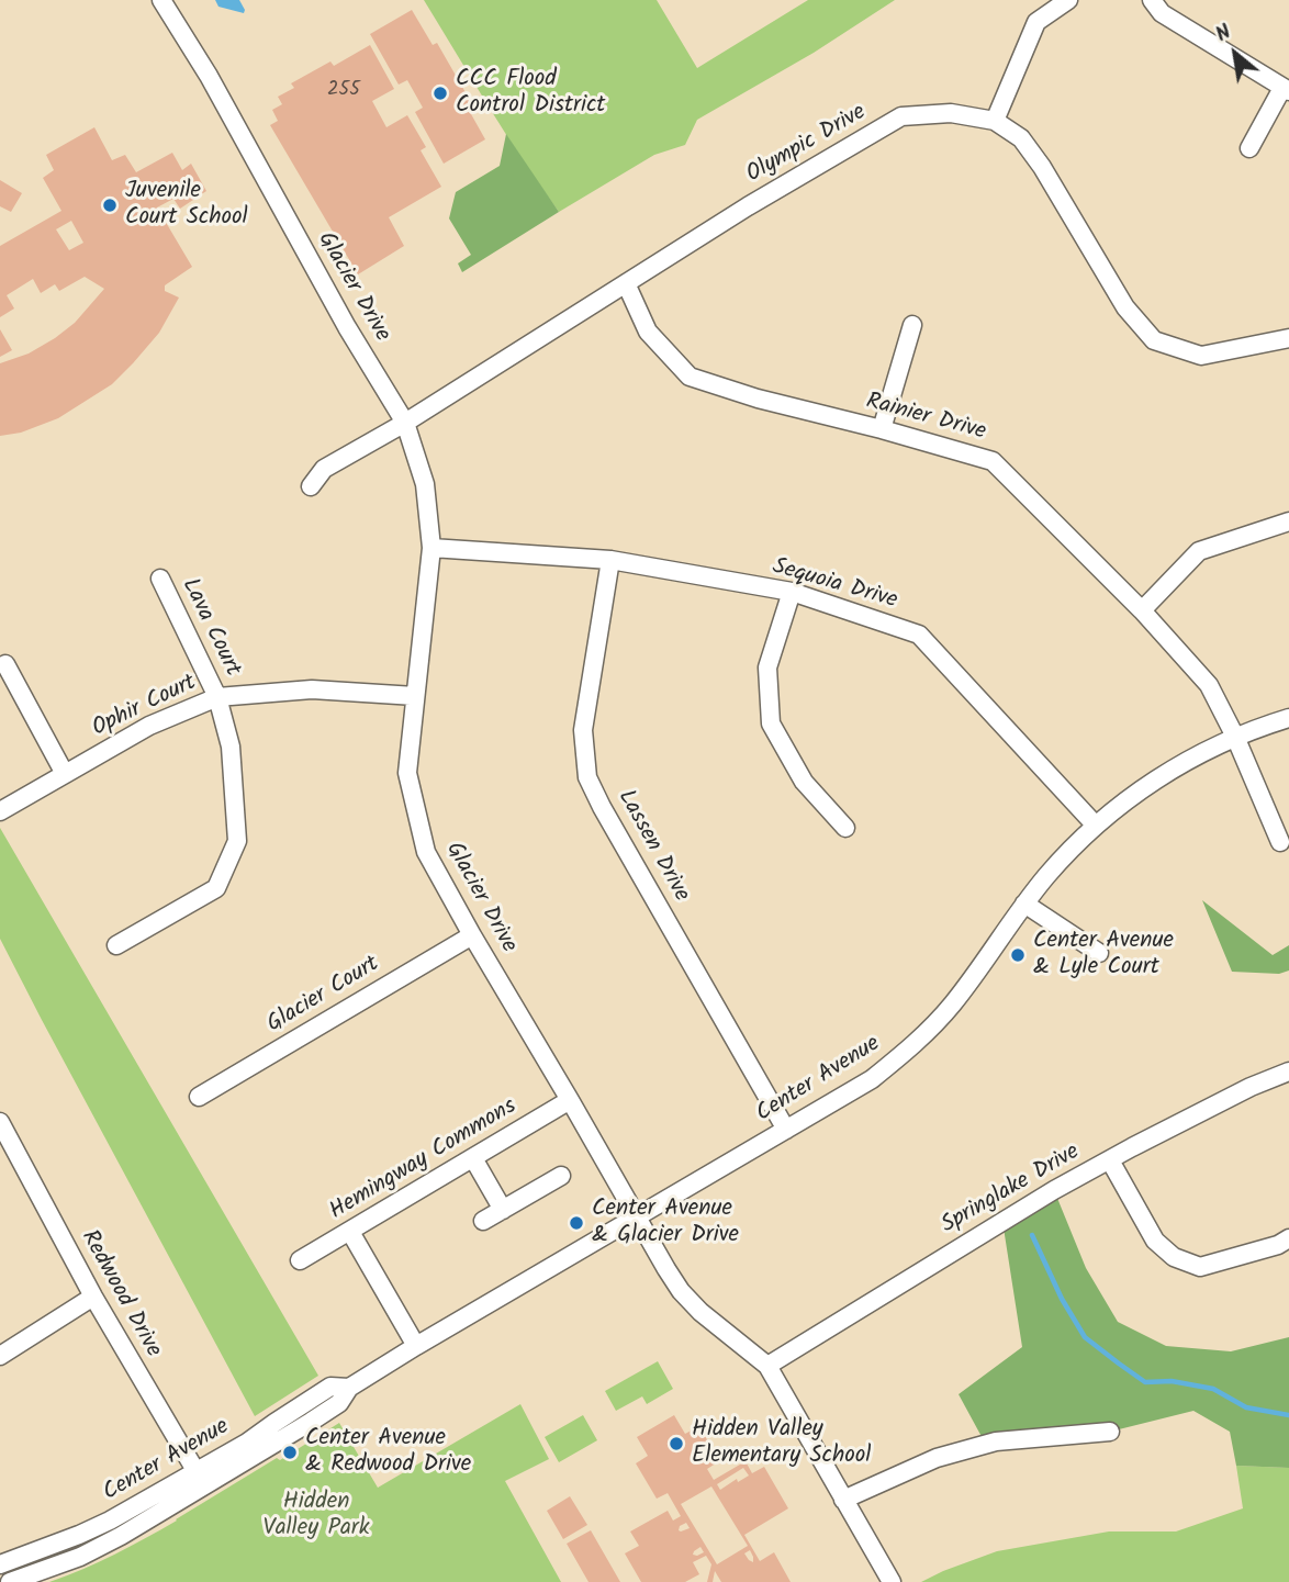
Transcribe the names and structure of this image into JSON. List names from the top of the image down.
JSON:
{
  "streets": {
    "street": [
      "Olympic Drive",
      "Glacier Drive",
      "Rainier Drive",
      "Sequoia Drive",
      "Lava Court",
      "Ophir Court",
      "Lassen Drive",
      "Glacier Court",
      "Center Avenue",
      "Hemingway Commons",
      "Springlake Drive",
      "Redwood Drive"
    ]
  },
  "crossings": [
    ["Olympic Drive", "Glacier Drive"],
    ["Olympic Drive", "Rainier Drive"],
    ["Glacier Drive", "Sequoia Drive"],
    ["Glacier Drive", "Ophir Court"],
    ["Glacier Drive", "Glacier Court"],
    ["Glacier Drive", "Center Avenue"],
    ["Glacier Drive", "Hemingway Commons"],
    ["Glacier Drive", "Springlake Drive"],
    ["Rainier Drive", "Center Avenue"],
    ["Sequoia Drive", "Lassen Drive"],
    ["Sequoia Drive", "Center Avenue"],
    ["Lava Court", "Ophir Court"],
    ["Lassen Drive", "Center Avenue"],
    ["Center Avenue", "Redwood Drive"]
  ],
  "parks": ["Hidden Valley Park"],
  "places": [
    "CCC Flood Control District",
    "Juvenile Court School",
    "Center Avenue & Lyle Court",
    "Center Avenue & Glacier Drive",
    "Hidden Valley Elementary School",
    "Center Avenue & Redwood Drive"
  ],
  "house_numbers": ["255"],
  "north": "top left"
}
